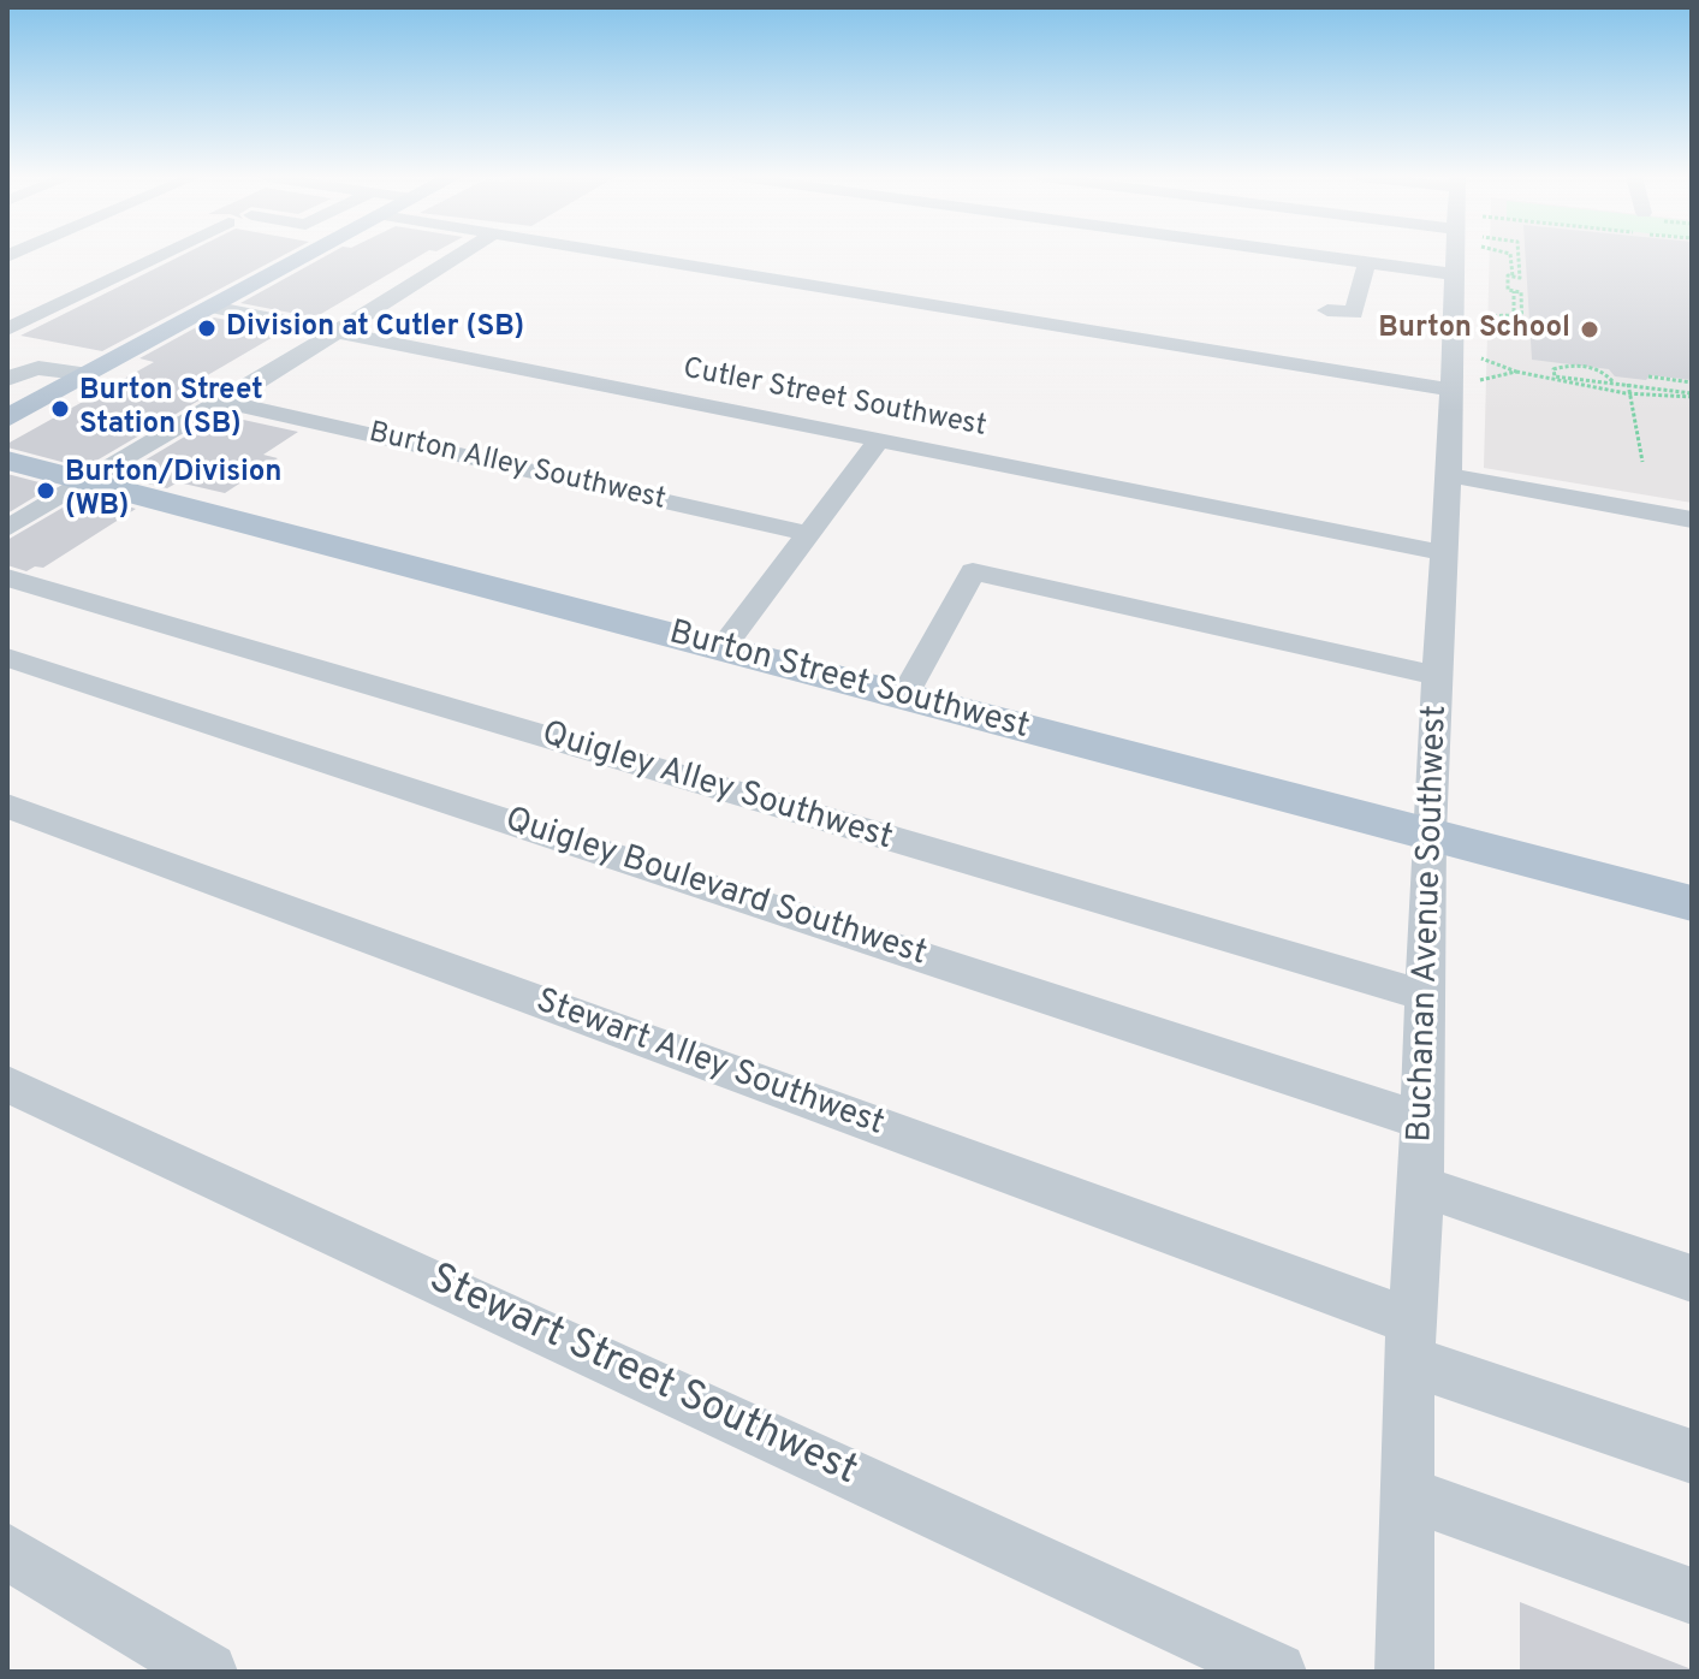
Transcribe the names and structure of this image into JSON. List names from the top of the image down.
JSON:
{
  "streets": {
    "main road": ["Burton Street Southwest"],
    "street": [
      "Cutler Street Southwest",
      "Burton Alley Southwest",
      "Quigley Alley Southwest",
      "Quigley Boulevard Southwest",
      "Buchanan Avenue Southwest",
      "Stewart Alley Southwest",
      "Stewart Street Southwest"
    ]
  },
  "crossings": [
    ["Cutler Street Southwest", "Buchanan Avenue Southwest"],
    ["Burton Street Southwest", "Buchanan Avenue Southwest"],
    ["Quigley Alley Southwest", "Buchanan Avenue Southwest"],
    ["Quigley Boulevard Southwest", "Buchanan Avenue Southwest"],
    ["Buchanan Avenue Southwest", "Stewart Alley Southwest"]
  ],
  "places": [
    "Division at Cutler (SB)",
    "Burton School",
    "Burton Street Station (SB)",
    "Burton/Division (WB)"
  ]
}
